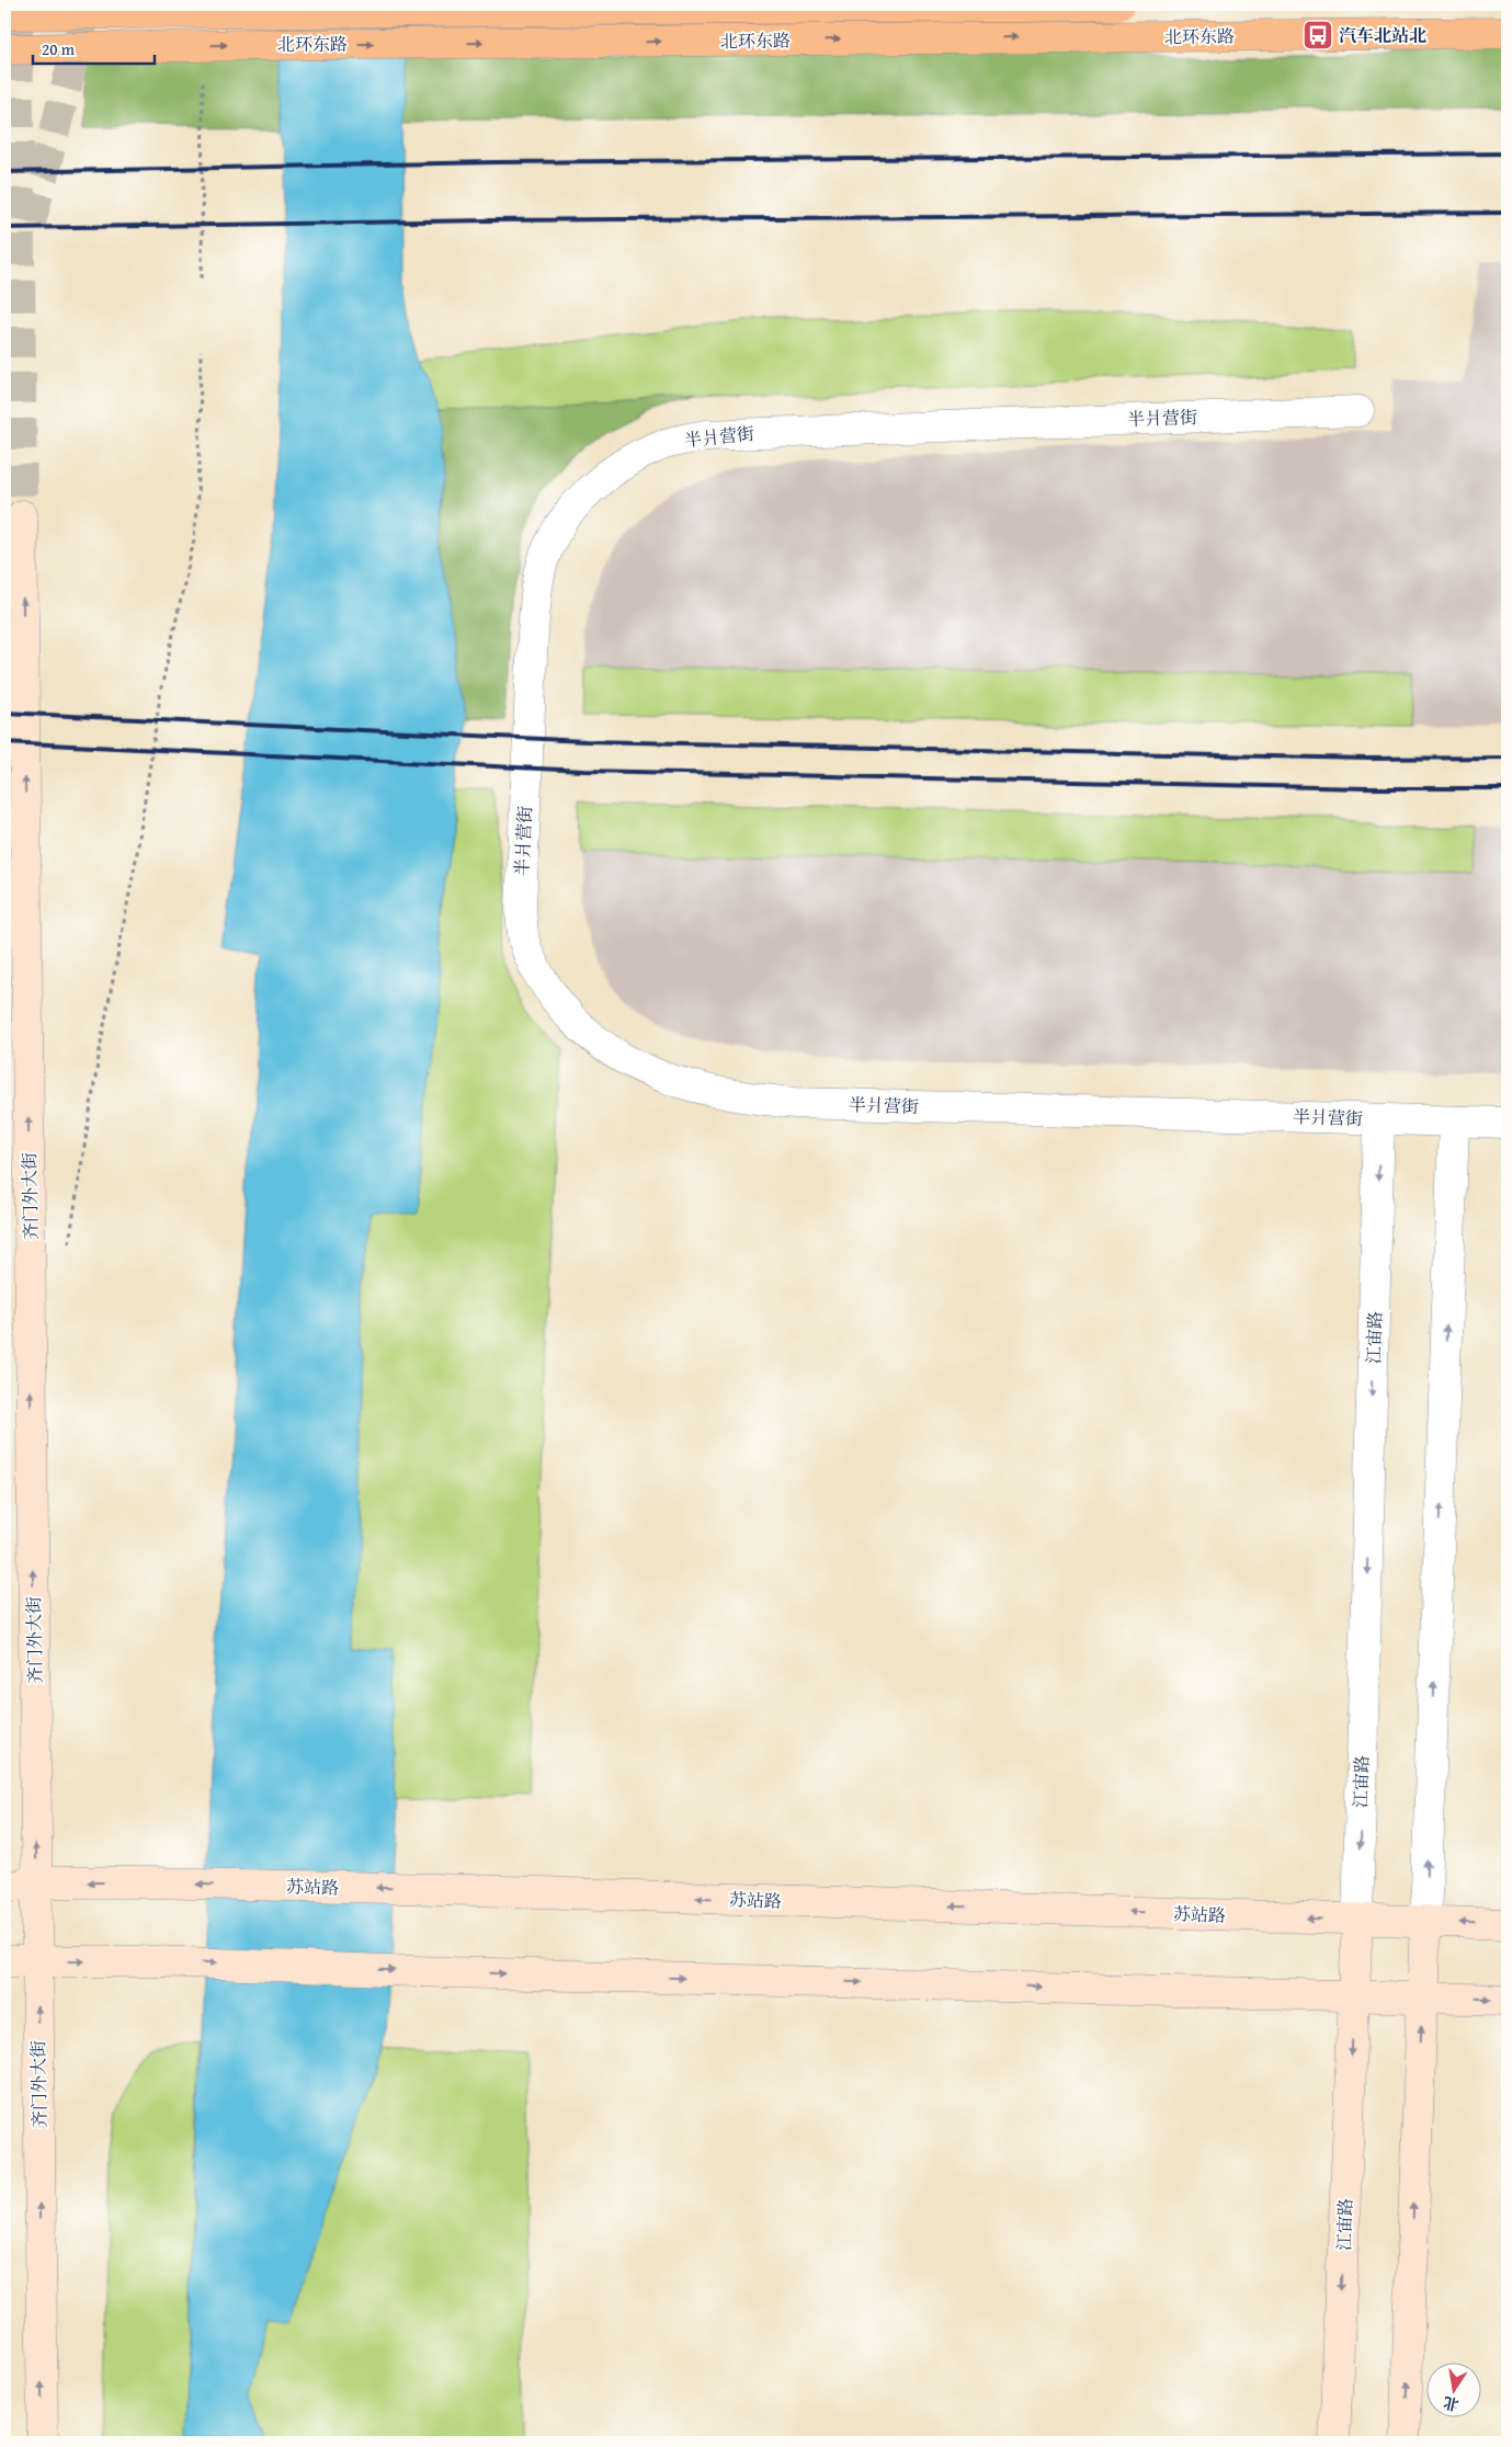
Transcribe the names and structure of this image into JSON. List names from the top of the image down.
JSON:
{
  "streets": {
    "main road": [
      "北环东路",
      "齐门外大街",
      "江宙路",
      "苏站路"
    ],
    "street": ["半爿营街"]
  },
  "crossings": [
    ["半爿营街", "江宙路"],
    ["齐门外大街", "苏站路"],
    ["江宙路", "苏站路"]
  ],
  "one_way": ["齐门外大街"],
  "places": {
    "bus stop": ["汽车北站北"]
  },
  "scale_bar": "20 m",
  "north": "bottom"
}
